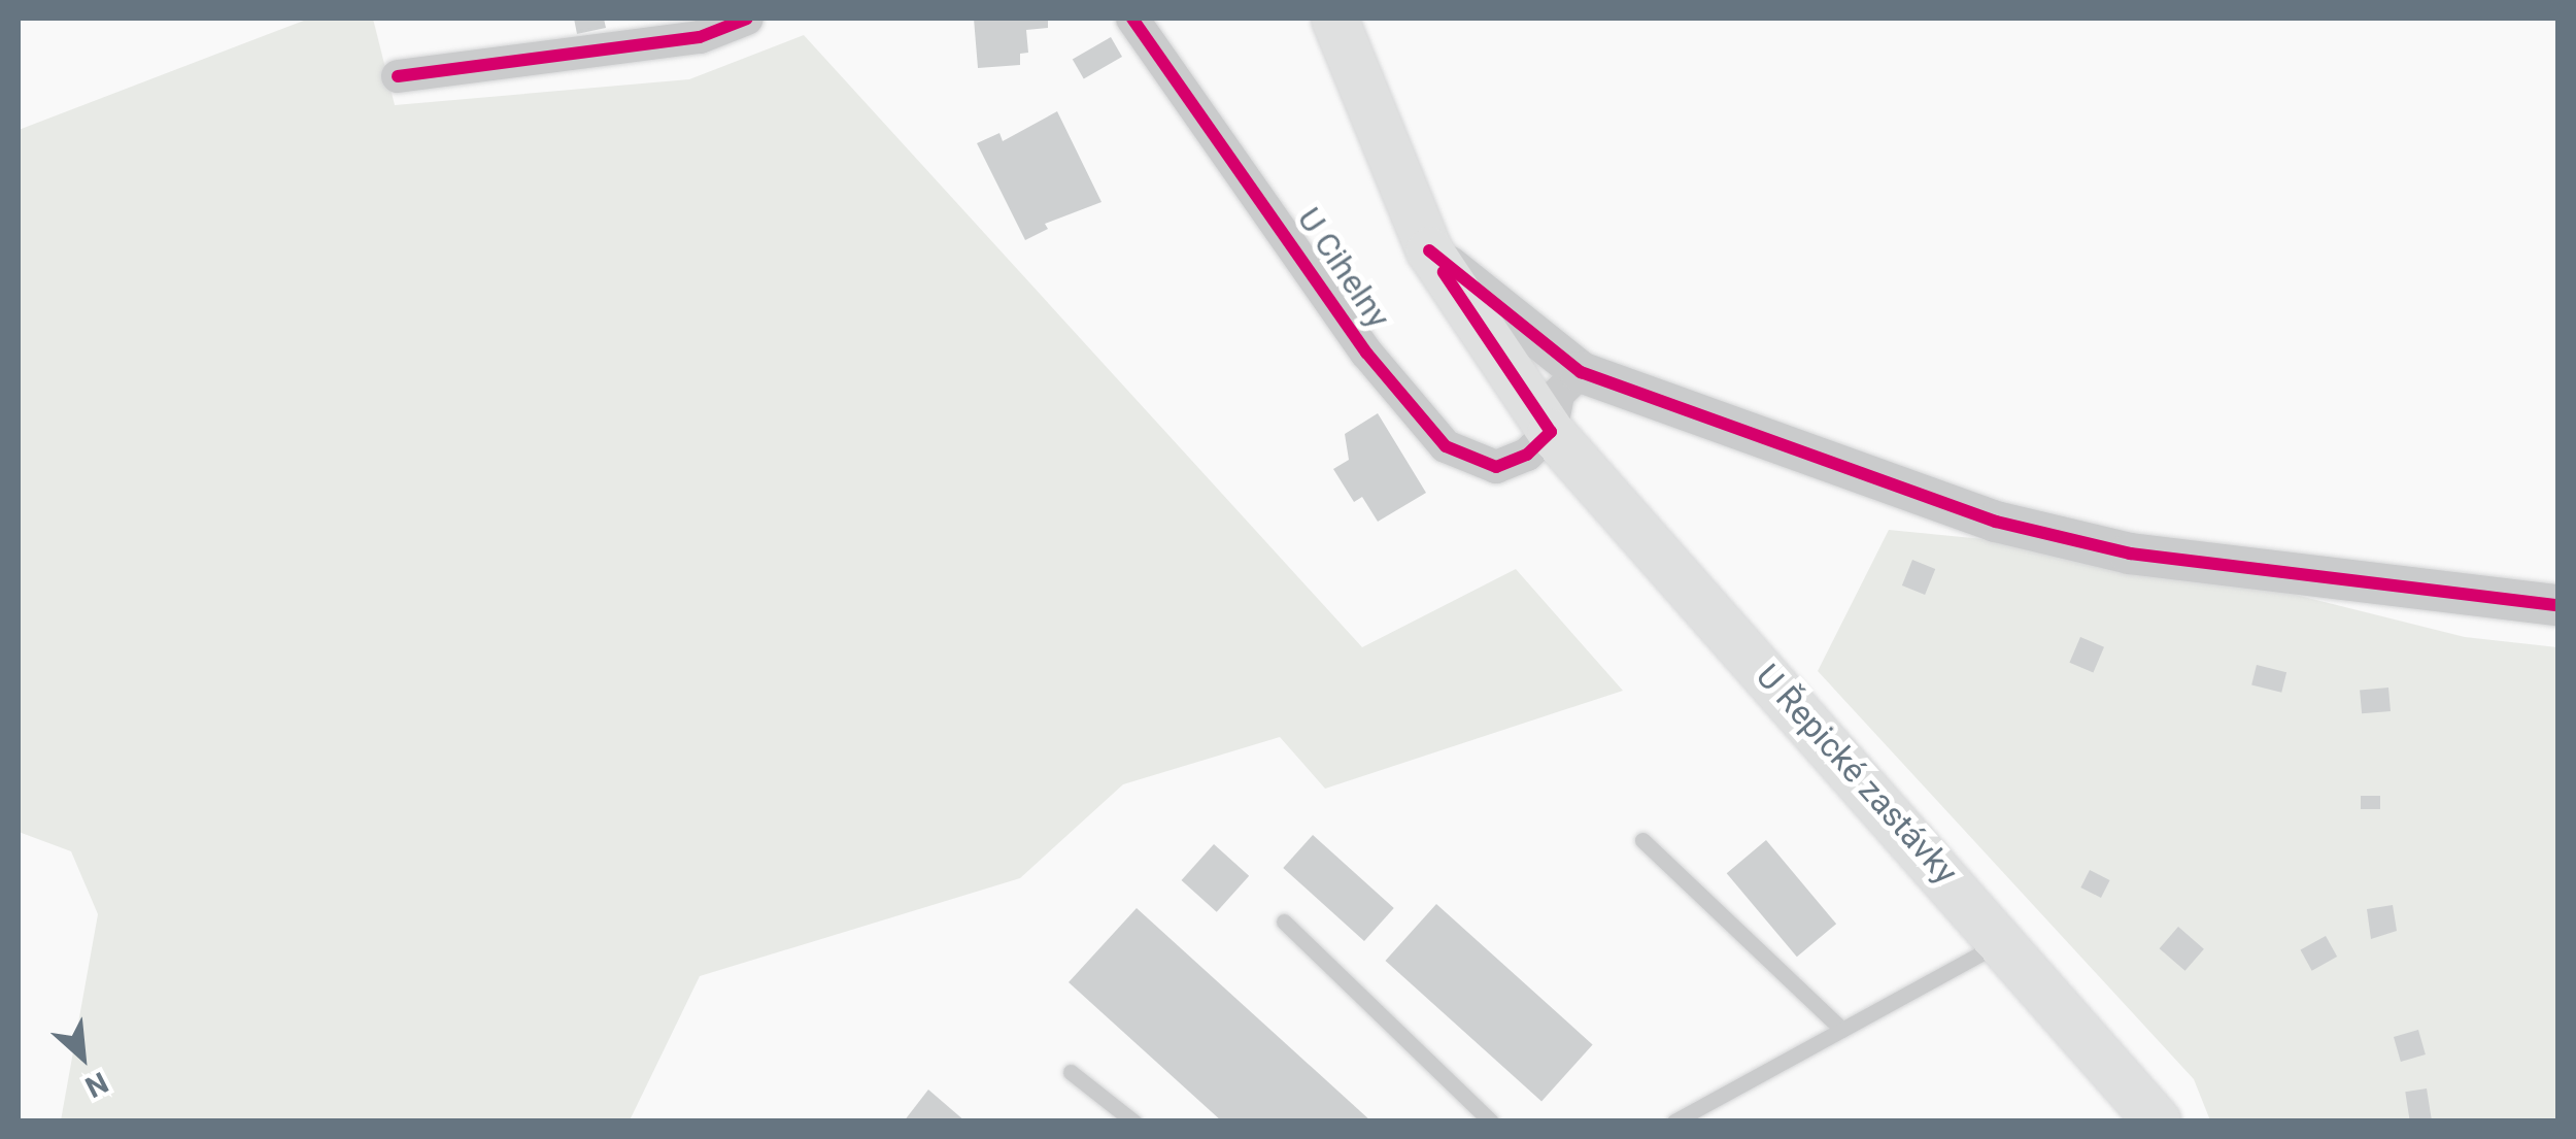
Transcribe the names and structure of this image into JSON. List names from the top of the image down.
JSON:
{
  "streets": {
    "main road": ["U Řepické zastávky"],
    "street": ["U Cihelny"]
  },
  "crossings": [
    ["U Cihelny", "U Řepické zastávky"]
  ],
  "north": "bottom right"
}
